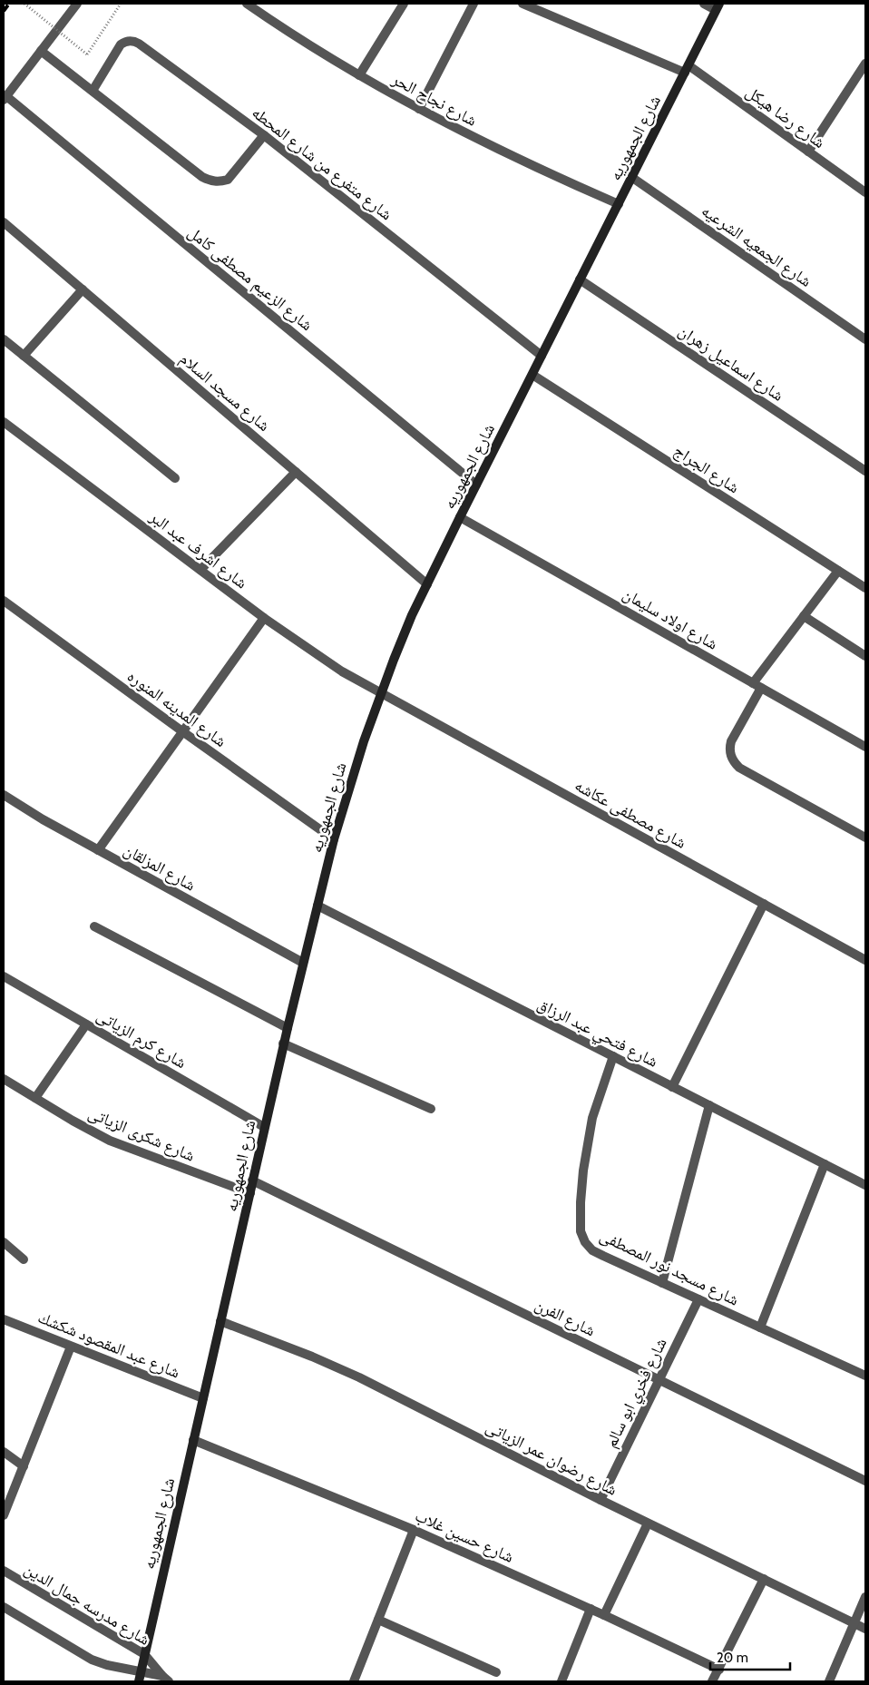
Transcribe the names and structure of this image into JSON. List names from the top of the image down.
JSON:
{
  "streets": {
    "main road": ["شارع الجمهوريه"],
    "street": [
      "شارع نجاح الحر",
      "شارع رضا هيكل",
      "شارع متفرع من شارع المحطه",
      "شارع الجمعيه الشرعيه",
      "شارع الزعيم مصطفى كامل",
      "شارع اسماعيل زهران",
      "شارع مسجد السلام",
      "شارع الجراج",
      "شارع اشرف عبد البر",
      "شارع اولاد سليمان",
      "شارع المدينه المنوره",
      "شارع مصطفى عكاشه",
      "شارع المزلقان",
      "شارع فتحي عبد الرزاق",
      "شارع كرم الزياتى",
      "شارع شكرى الزياتى",
      "شارع مسجد نور المصطفى",
      "شارع الفرن",
      "شارع عبد المقصود شكشك",
      "شارع فخري ابو سالم",
      "شارع رضوان عمر الزياتى",
      "شارع حسين غلاب",
      "شارع مدرسه جمال الدين"
    ]
  },
  "crossings": [
    ["شارع نجاح الحر", "شارع الجمهوريه"],
    ["شارع رضا هيكل", "شارع الجمهوريه"],
    ["شارع الجمهوريه", "شارع متفرع من شارع المحطه"],
    ["شارع الجمهوريه", "شارع الجمعيه الشرعيه"],
    ["شارع الجمهوريه", "شارع الزعيم مصطفى كامل"],
    ["شارع الجمهوريه", "شارع اسماعيل زهران"],
    ["شارع الجمهوريه", "شارع مسجد السلام"],
    ["شارع الجمهوريه", "شارع الجراج"],
    ["شارع الجمهوريه", "شارع اشرف عبد البر"],
    ["شارع الجمهوريه", "شارع اولاد سليمان"],
    ["شارع الجمهوريه", "شارع المدينه المنوره"],
    ["شارع الجمهوريه", "شارع مصطفى عكاشه"],
    ["شارع الجمهوريه", "شارع المزلقان"],
    ["شارع الجمهوريه", "شارع فتحي عبد الرزاق"],
    ["شارع الجمهوريه", "شارع كرم الزياتى"],
    ["شارع الجمهوريه", "شارع شكرى الزياتى"],
    ["شارع الجمهوريه", "شارع الفرن"],
    ["شارع الجمهوريه", "شارع عبد المقصود شكشك"],
    ["شارع الجمهوريه", "شارع رضوان عمر الزياتى"],
    ["شارع الجمهوريه", "شارع حسين غلاب"],
    ["شارع الجمهوريه", "شارع مدرسه جمال الدين"],
    ["شارع اشرف عبد البر", "شارع مصطفى عكاشه"],
    ["شارع فتحي عبد الرزاق", "شارع مسجد نور المصطفى"],
    ["شارع مسجد نور المصطفى", "شارع فخري ابو سالم"],
    ["شارع الفرن", "شارع فخري ابو سالم"],
    ["شارع فخري ابو سالم", "شارع رضوان عمر الزياتى"]
  ],
  "scale_bar": "20 m"
}
